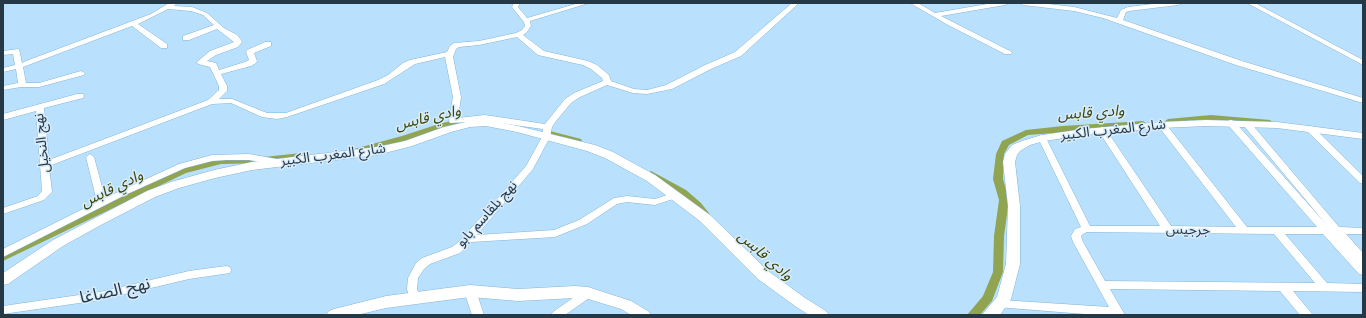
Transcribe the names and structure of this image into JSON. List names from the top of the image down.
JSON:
{
  "streets": {
    "street": [
      "شارع المغرب الكبير",
      "نهج النخيل",
      "نهج بلقاسم بابو",
      "جرجيس",
      "نهج الصاغا"
    ]
  },
  "crossings": [
    ["شارع المغرب الكبير", "نهج بلقاسم بابو"]
  ],
  "water": ["وادي قابس"]
}
